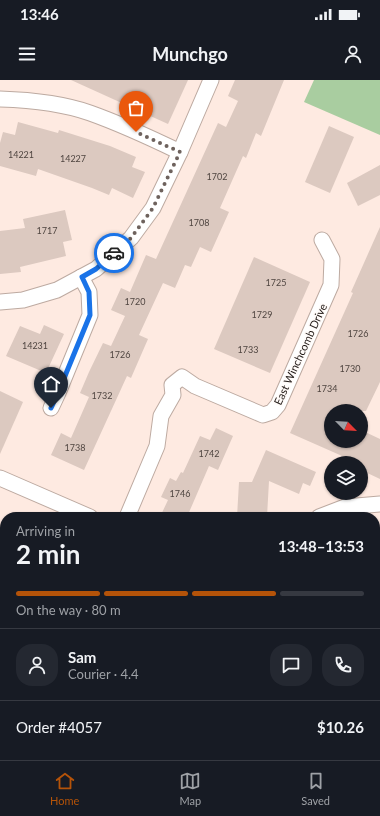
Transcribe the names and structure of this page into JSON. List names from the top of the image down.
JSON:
{
  "streets": {
    "street": ["East Winchcomb Drive"]
  },
  "house_numbers": [
    "14221",
    "14227",
    "1702",
    "1708",
    "1717",
    "1725",
    "1720",
    "1729",
    "1726",
    "14231",
    "1733",
    "1726",
    "1730",
    "1734",
    "1732",
    "1738",
    "1742",
    "1746"
  ],
  "north": "bottom right",
  "page": {
    "status": "13:46",
    "header": "Munchgo",
    "heading": ["2 min", "Arriving in", "13:48–13:53"],
    "panel": [
      "Sam",
      "Courier · 4.4",
      "Order #4057",
      "$10.26"
    ],
    "bar": "On the way · 80 m",
    "tabs": ["Home", "Map", "Saved"]
  }
}
